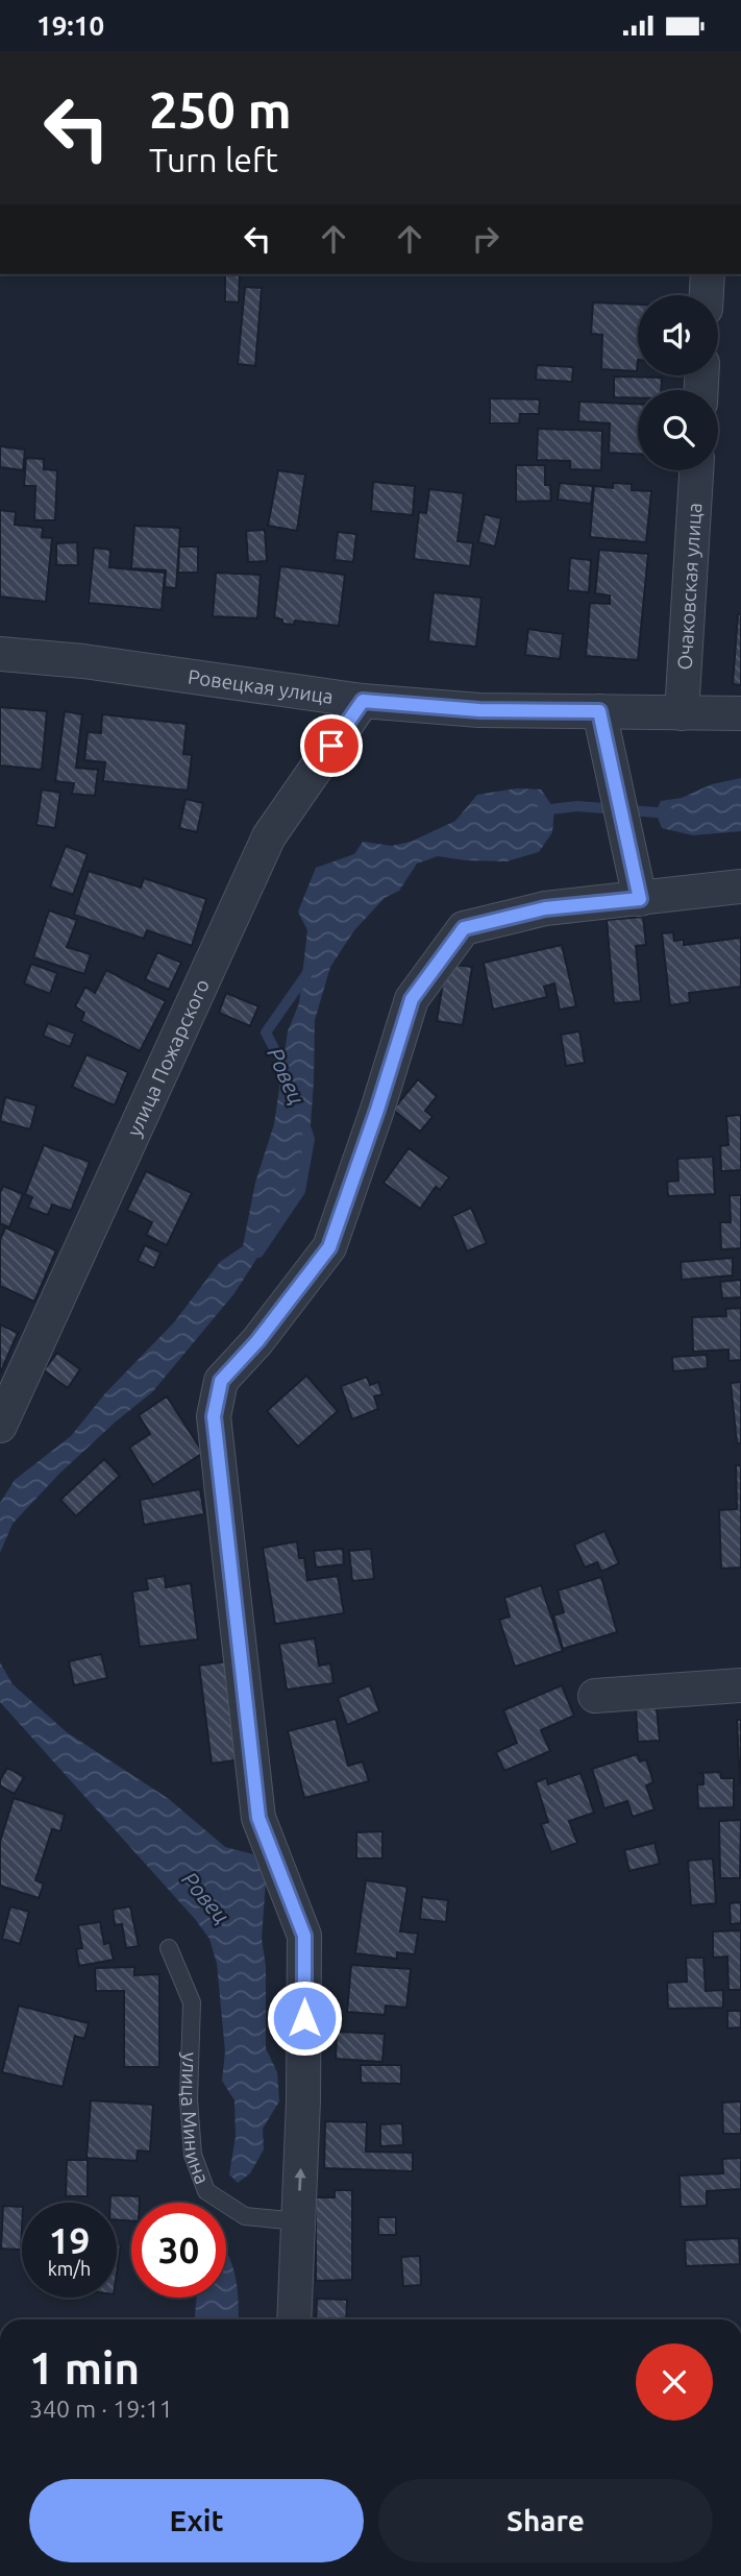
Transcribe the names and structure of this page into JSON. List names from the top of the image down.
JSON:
{
  "streets": {
    "street": ["Очаковская улица", "Ровецкая улица", "улица Пожарского"],
    "lane": ["улица Минина"]
  },
  "crossings": [
    ["Очаковская улица", "Ровецкая улица"],
    ["Ровецкая улица", "улица Пожарского"]
  ],
  "water": ["Ровец"],
  "page": {
    "status": "19:10",
    "turn": ["250 m", "Turn left"],
    "speed": "19 km/h",
    "limit": "30",
    "heading": ["1 min", "340 m · 19:11"],
    "buttons": ["Exit", "Share"]
  }
}
